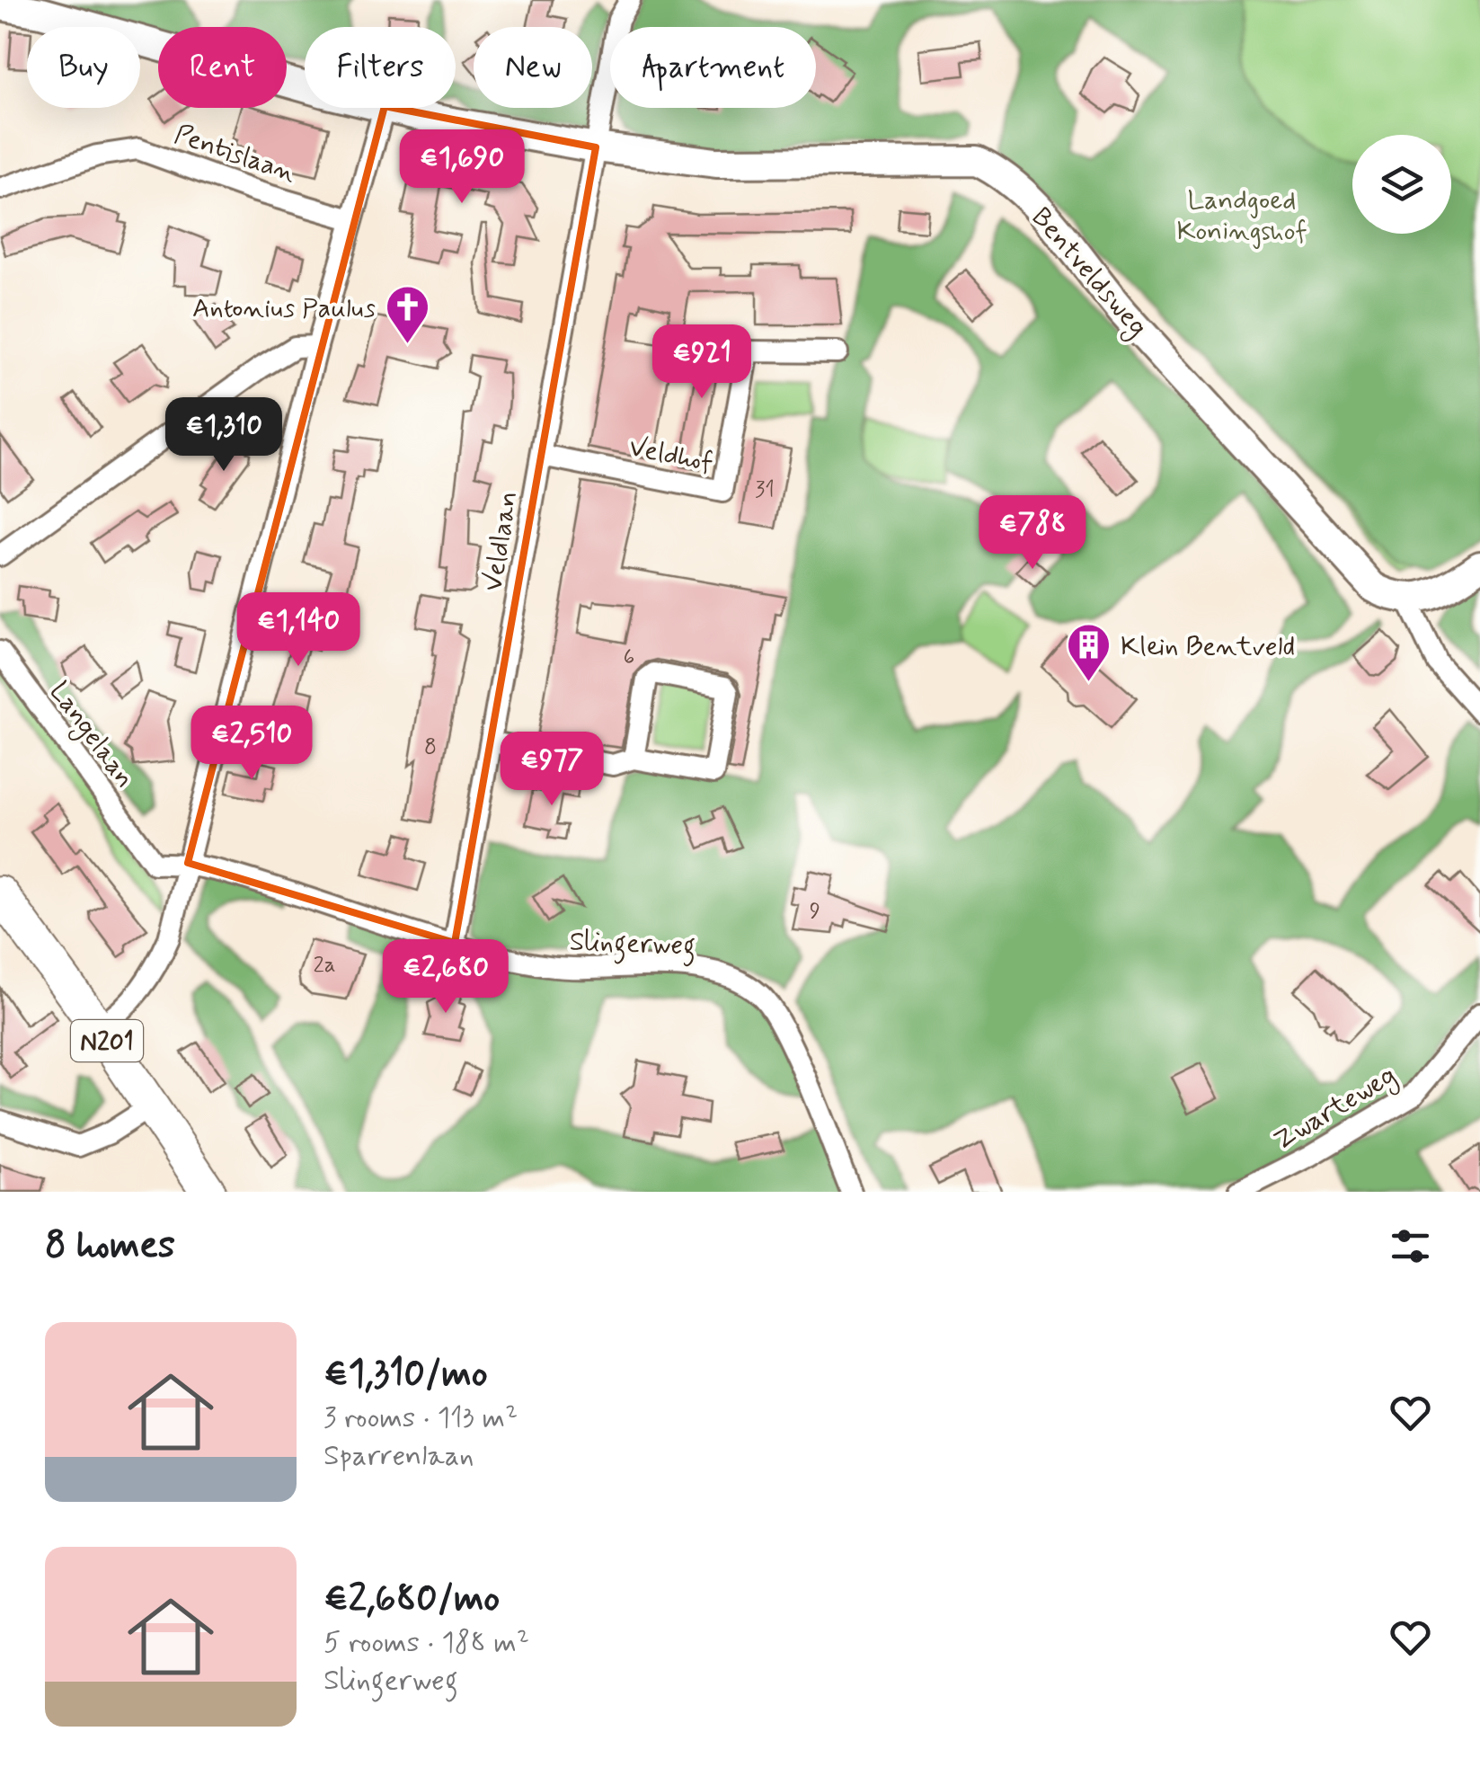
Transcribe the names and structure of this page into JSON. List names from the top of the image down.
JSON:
{
  "streets": {
    "main road": ["N201"],
    "street": [
      "Pentislaan",
      "Bentveldsweg",
      "Veldhof",
      "Veldlaan",
      "Langelaan",
      "Slingerweg",
      "Zwarteweg"
    ]
  },
  "crossings": [
    ["Bentveldsweg", "Veldlaan"],
    ["Veldhof", "Veldlaan"],
    ["Veldlaan", "Slingerweg"],
    ["Langelaan", "Slingerweg"]
  ],
  "parks": ["Landgoed Koningshof"],
  "places": {
    "church": ["Antonius Paulus"],
    "building": ["Klein Bentveld"]
  },
  "house_numbers": [
    "31",
    "6",
    "8",
    "9",
    "2a"
  ],
  "page": {
    "chip": [
      "Buy",
      "Rent",
      "Filters",
      "New",
      "Apartment"
    ],
    "price": [
      "€1,690",
      "€921",
      "€1,310",
      "€788",
      "€1,140",
      "€2,510",
      "€977",
      "€2,680"
    ],
    "heading": "8 homes",
    "list": [
      {
        "name": "€1,310/mo",
        "note": "3 rooms · 113 m² · Sparrenlaan"
      },
      {
        "name": "€2,680/mo",
        "note": "5 rooms · 188 m² · Slingerweg"
      }
    ]
  }
}
